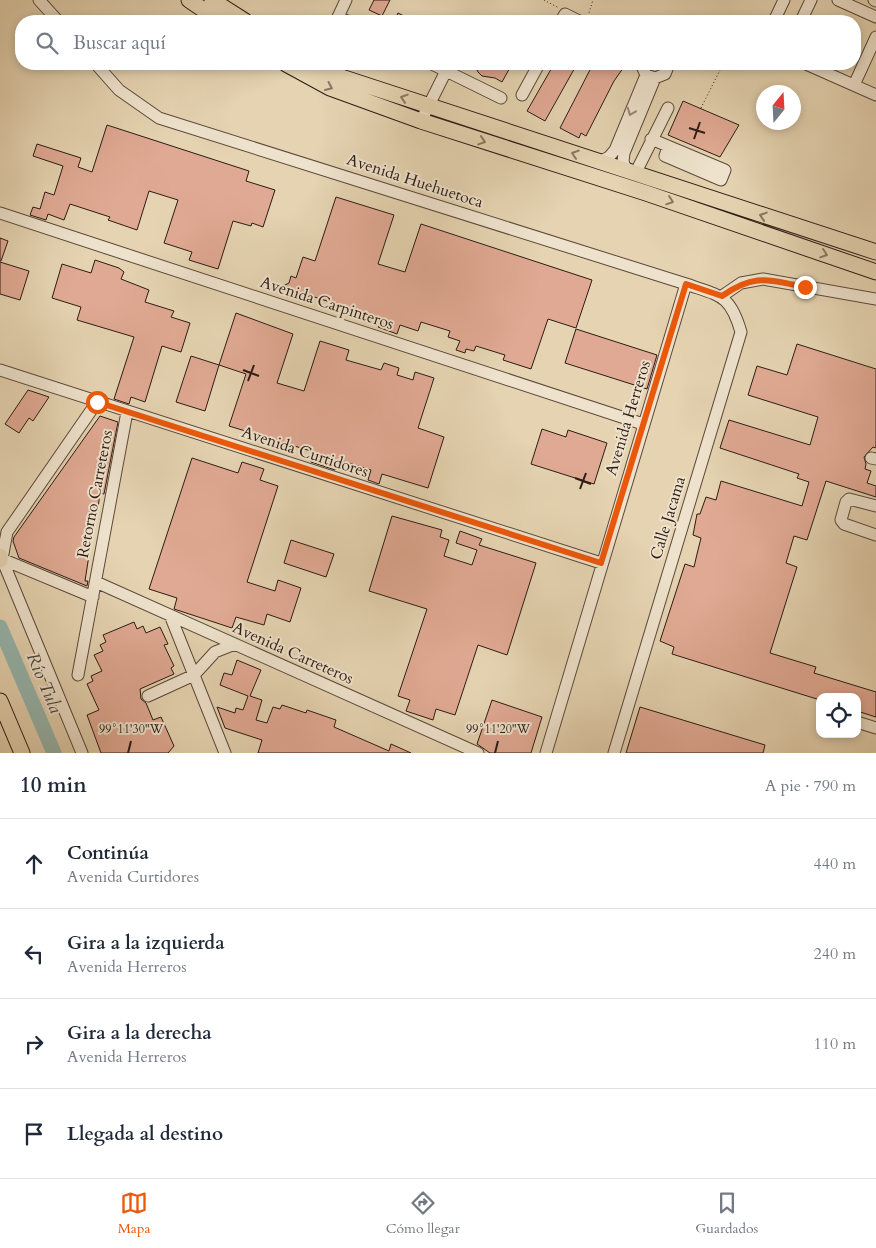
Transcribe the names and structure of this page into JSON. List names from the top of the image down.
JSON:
{
  "streets": {
    "street": [
      "Avenida Huehuetoca",
      "Avenida Carpinteros",
      "Avenida Herreros",
      "Avenida Curtidores",
      "Retorno Carreteros",
      "Calle Jacama",
      "Avenida Carreteros"
    ]
  },
  "crossings": [
    ["Avenida Huehuetoca", "Avenida Herreros"],
    ["Avenida Carpinteros", "Avenida Herreros"],
    ["Avenida Herreros", "Avenida Curtidores"],
    ["Avenida Curtidores", "Retorno Carreteros"],
    ["Retorno Carreteros", "Avenida Carreteros"]
  ],
  "water": ["Río Tula"],
  "north": "top",
  "page": {
    "search": "Buscar aquí",
    "heading": ["10 min", "A pie · 790 m"],
    "list": [
      ["Continúa", "Avenida Curtidores", "440 m"],
      ["Gira a la izquierda", "Avenida Herreros", "240 m"],
      ["Gira a la derecha", "Avenida Herreros", "110 m"],
      "Llegada al destino"
    ],
    "nav": ["Mapa", "Cómo llegar", "Guardados"]
  },
  "coordinates": ["99°11'30\"W", "99°11'20\"W"]
}
